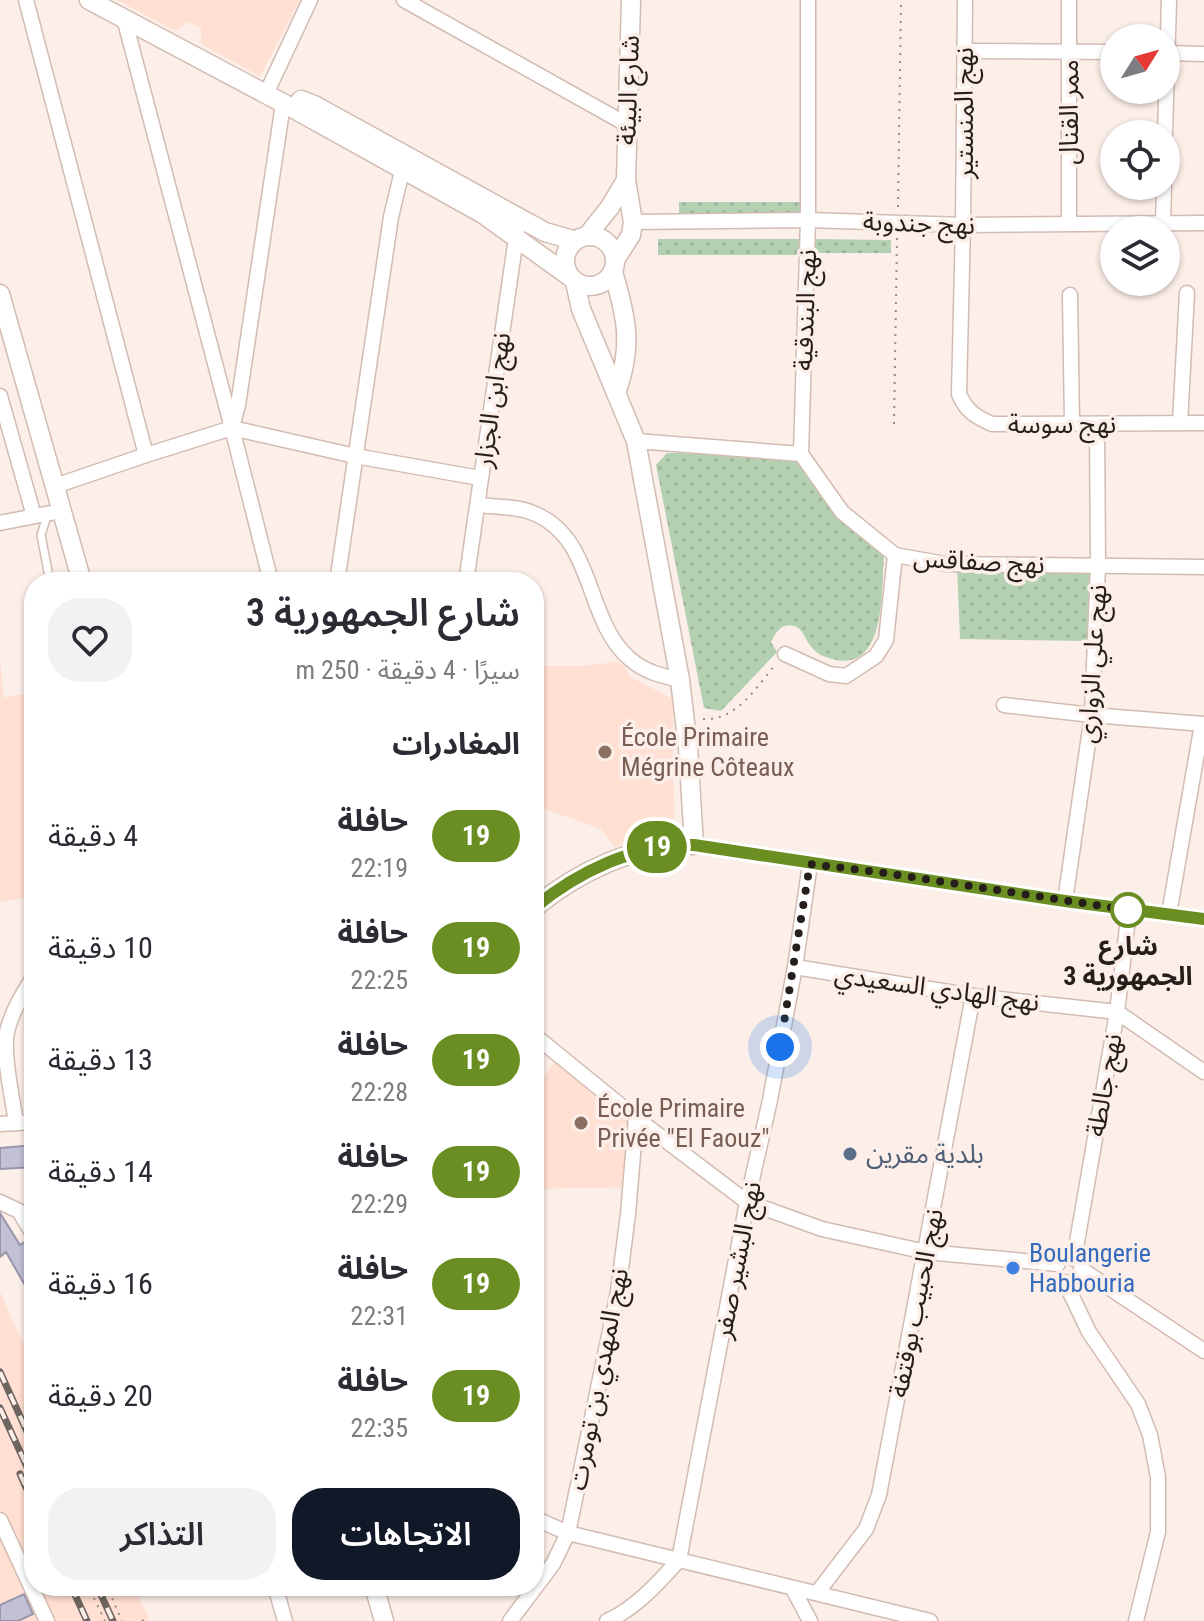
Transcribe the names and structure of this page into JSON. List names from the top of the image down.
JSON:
{
  "streets": {
    "street": [
      "شارع البيئة",
      "ممر القنال",
      "نهج المنستير",
      "نهج جندوبة",
      "نهج البندقية",
      "نهج ابن الجزار",
      "نهج سوسة",
      "نهج صفاقس",
      "نهج علي الزواري",
      "نهج الهادي السعيدي",
      "نهج جالطة",
      "نهج البشير صفر",
      "نهج الحبيب بوقتفة",
      "نهج المهدي بن تومرت"
    ]
  },
  "crossings": [
    ["شارع البيئة", "نهج جندوبة"],
    ["ممر القنال", "نهج جندوبة"],
    ["نهج المنستير", "نهج جندوبة"],
    ["نهج المنستير", "نهج سوسة"],
    ["نهج جندوبة", "نهج البندقية"],
    ["نهج جندوبة", "نهج سوسة"],
    ["نهج البندقية", "نهج صفاقس"],
    ["نهج سوسة", "نهج علي الزواري"],
    ["نهج صفاقس", "نهج علي الزواري"],
    ["نهج الهادي السعيدي", "نهج جالطة"],
    ["نهج الهادي السعيدي", "نهج البشير صفر"],
    ["نهج الهادي السعيدي", "نهج الحبيب بوقتفة"]
  ],
  "places": [
    "École Primaire Mégrine Côteaux",
    "شارع الجمهورية 3",
    "École Primaire Privée \"El Faouz\"",
    "بلدية مقرين",
    "Boulangerie Habbouria"
  ],
  "lines": ["bus line 19"],
  "north": "top right",
  "page": {
    "on_map": "19",
    "heading": [
      ["شارع الجمهورية 3", "سيرًا · 4 دقيقة · 250 m"],
      "المغادرات"
    ],
    "list": [
      {
        "mark": "19",
        "name": "حافلة",
        "note": "22:19",
        "value": "4 دقيقة"
      },
      {
        "mark": "19",
        "name": "حافلة",
        "note": "22:25",
        "value": "10 دقيقة"
      },
      {
        "mark": "19",
        "name": "حافلة",
        "note": "22:28",
        "value": "13 دقيقة"
      },
      {
        "mark": "19",
        "name": "حافلة",
        "note": "22:29",
        "value": "14 دقيقة"
      },
      {
        "mark": "19",
        "name": "حافلة",
        "note": "22:31",
        "value": "16 دقيقة"
      },
      {
        "mark": "19",
        "name": "حافلة",
        "note": "22:35",
        "value": "20 دقيقة"
      }
    ],
    "buttons": ["الاتجاهات", "التذاكر"]
  }
}
